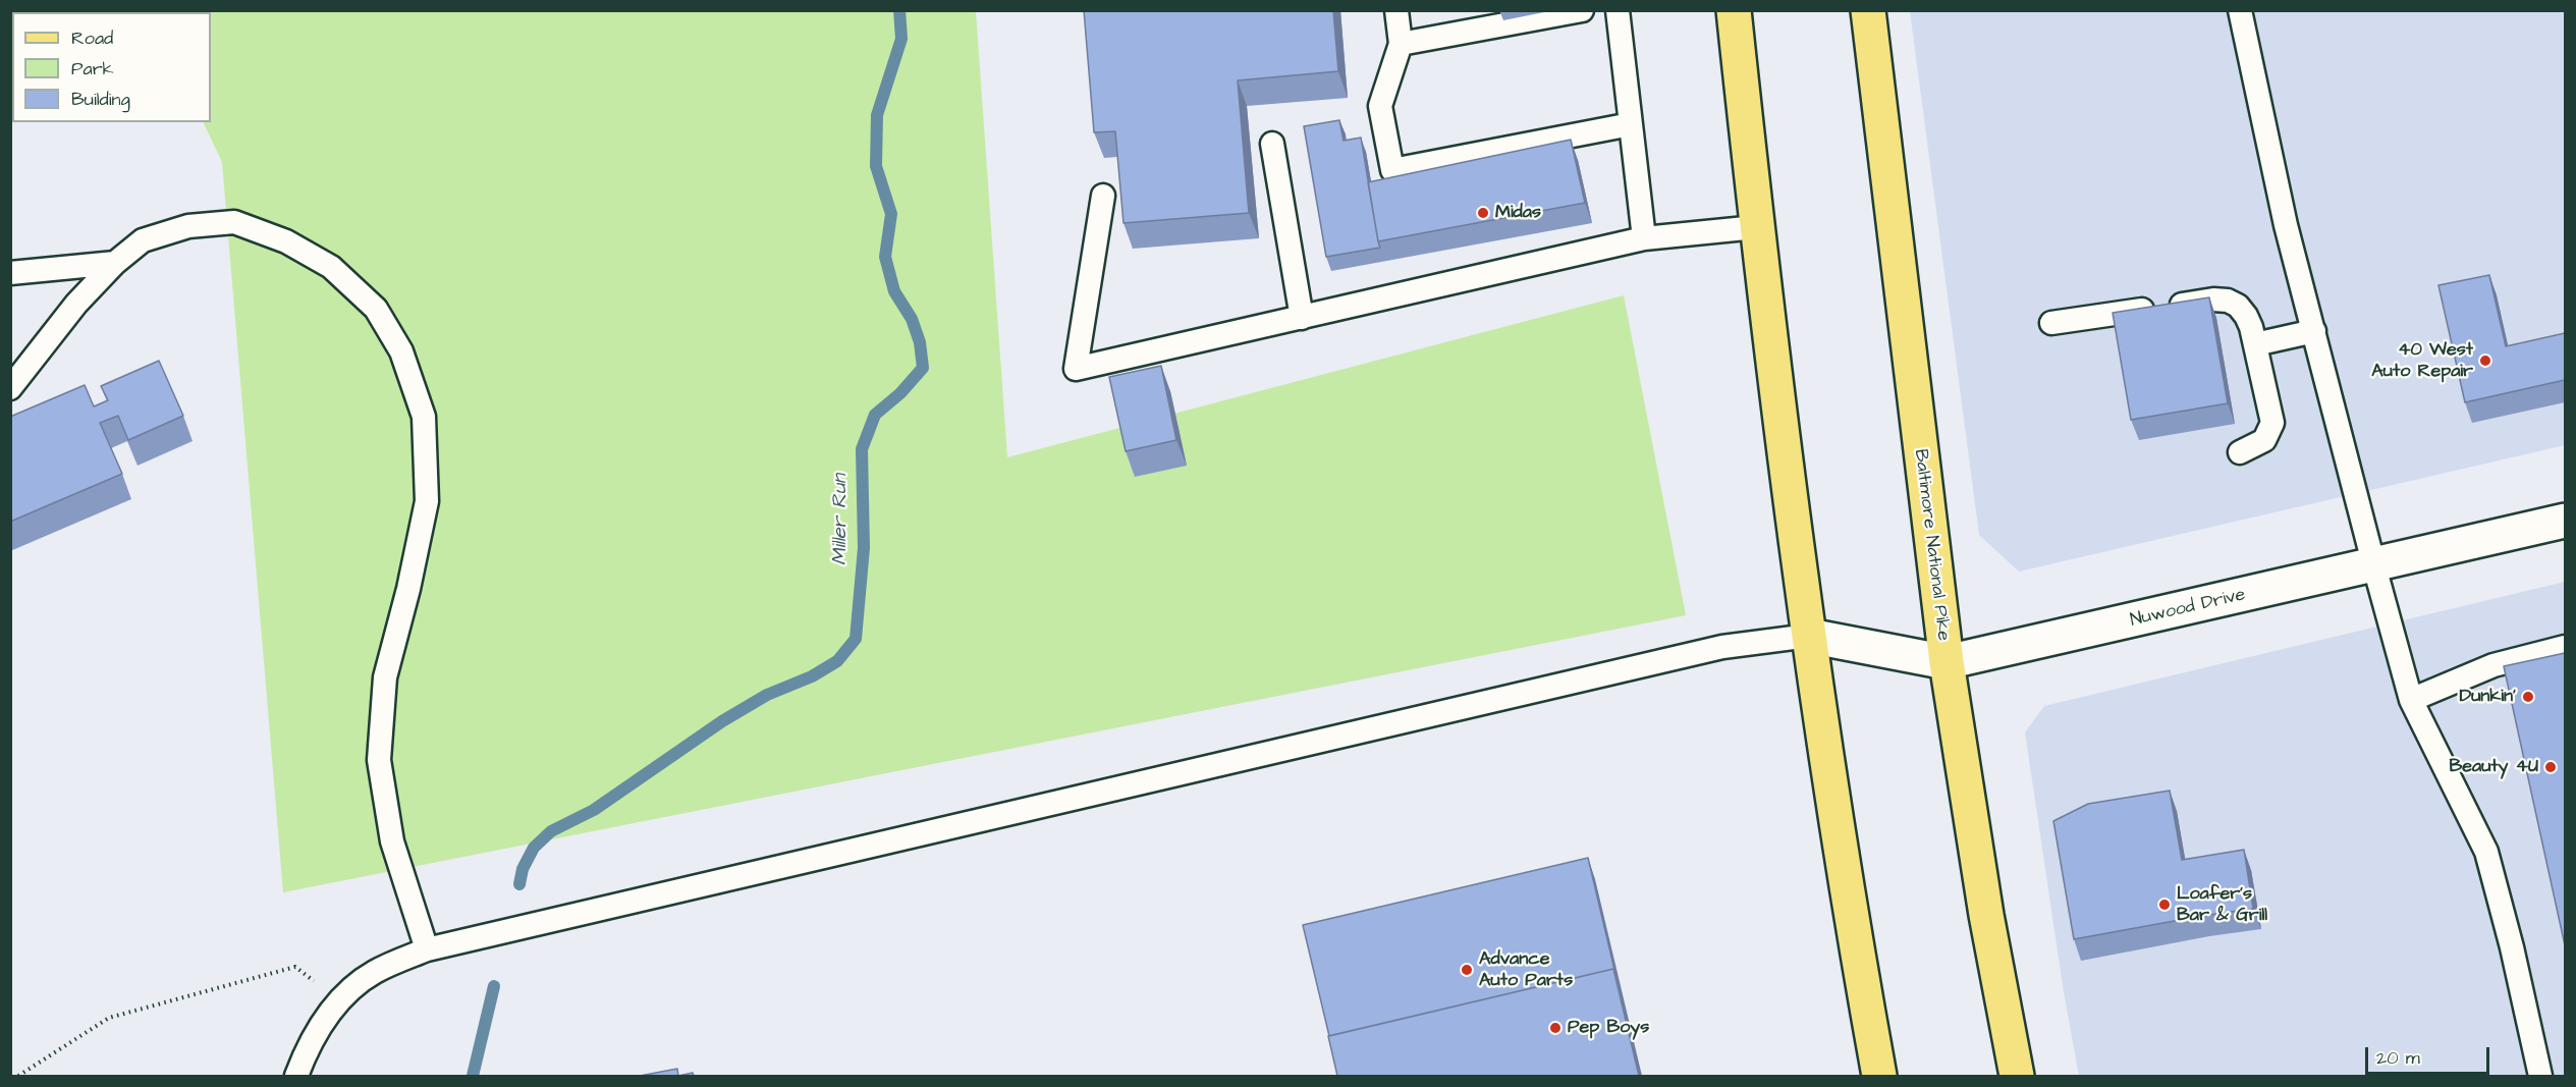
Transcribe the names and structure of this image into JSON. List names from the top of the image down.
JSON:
{
  "streets": {
    "main road": ["Baltimore National Pike"],
    "street": ["Nuwood Drive"]
  },
  "crossings": [
    ["Baltimore National Pike", "Nuwood Drive"]
  ],
  "water": ["Miller Run"],
  "places": [
    "Midas",
    "40 West Auto Repair",
    "Dunkin'",
    "Beauty 4U",
    "Loafer's Bar & Grill",
    "Advance Auto Parts",
    "Pep Boys"
  ],
  "legend": ["Road", "Park", "Building"],
  "scale_bar": "20 m"
}
